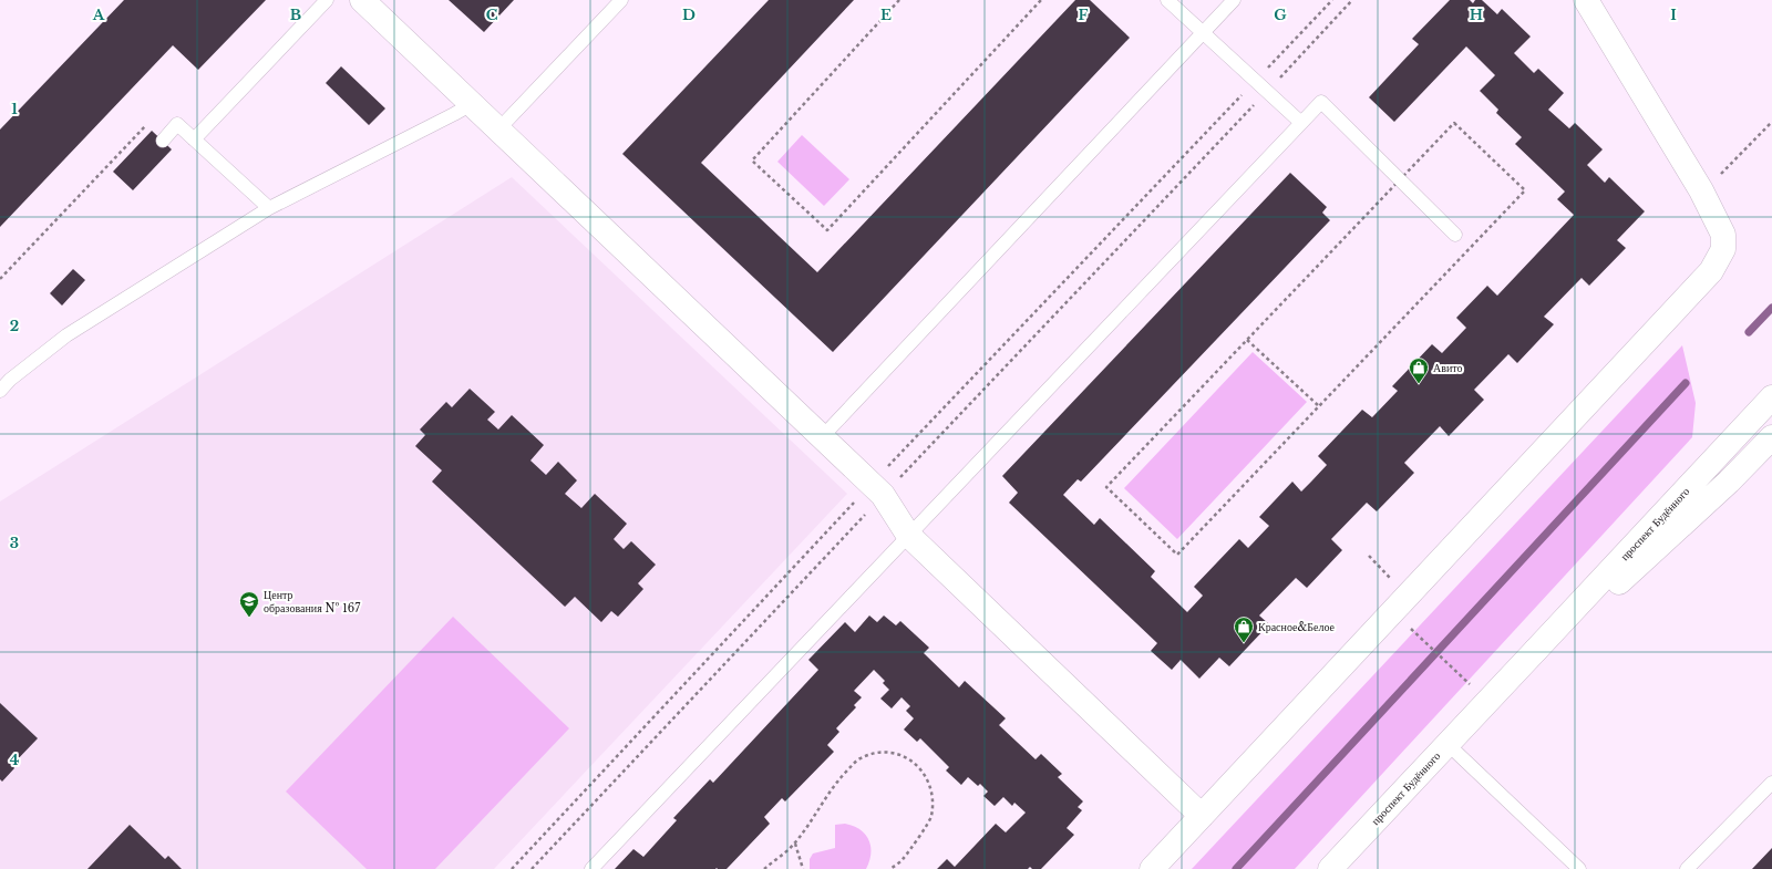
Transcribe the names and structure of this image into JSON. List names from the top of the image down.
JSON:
{
  "streets": {
    "street": ["проспект Будённого"]
  },
  "places": {
    "shop": ["Авито", "Красное&Белое"],
    "school or university": ["Центр образования № 167"]
  },
  "grid": {
    "columns": [
      "A",
      "B",
      "C",
      "D",
      "E",
      "F",
      "G",
      "H",
      "I"
    ],
    "rows": [
      "1",
      "2",
      "3",
      "4"
    ]
  }
}
